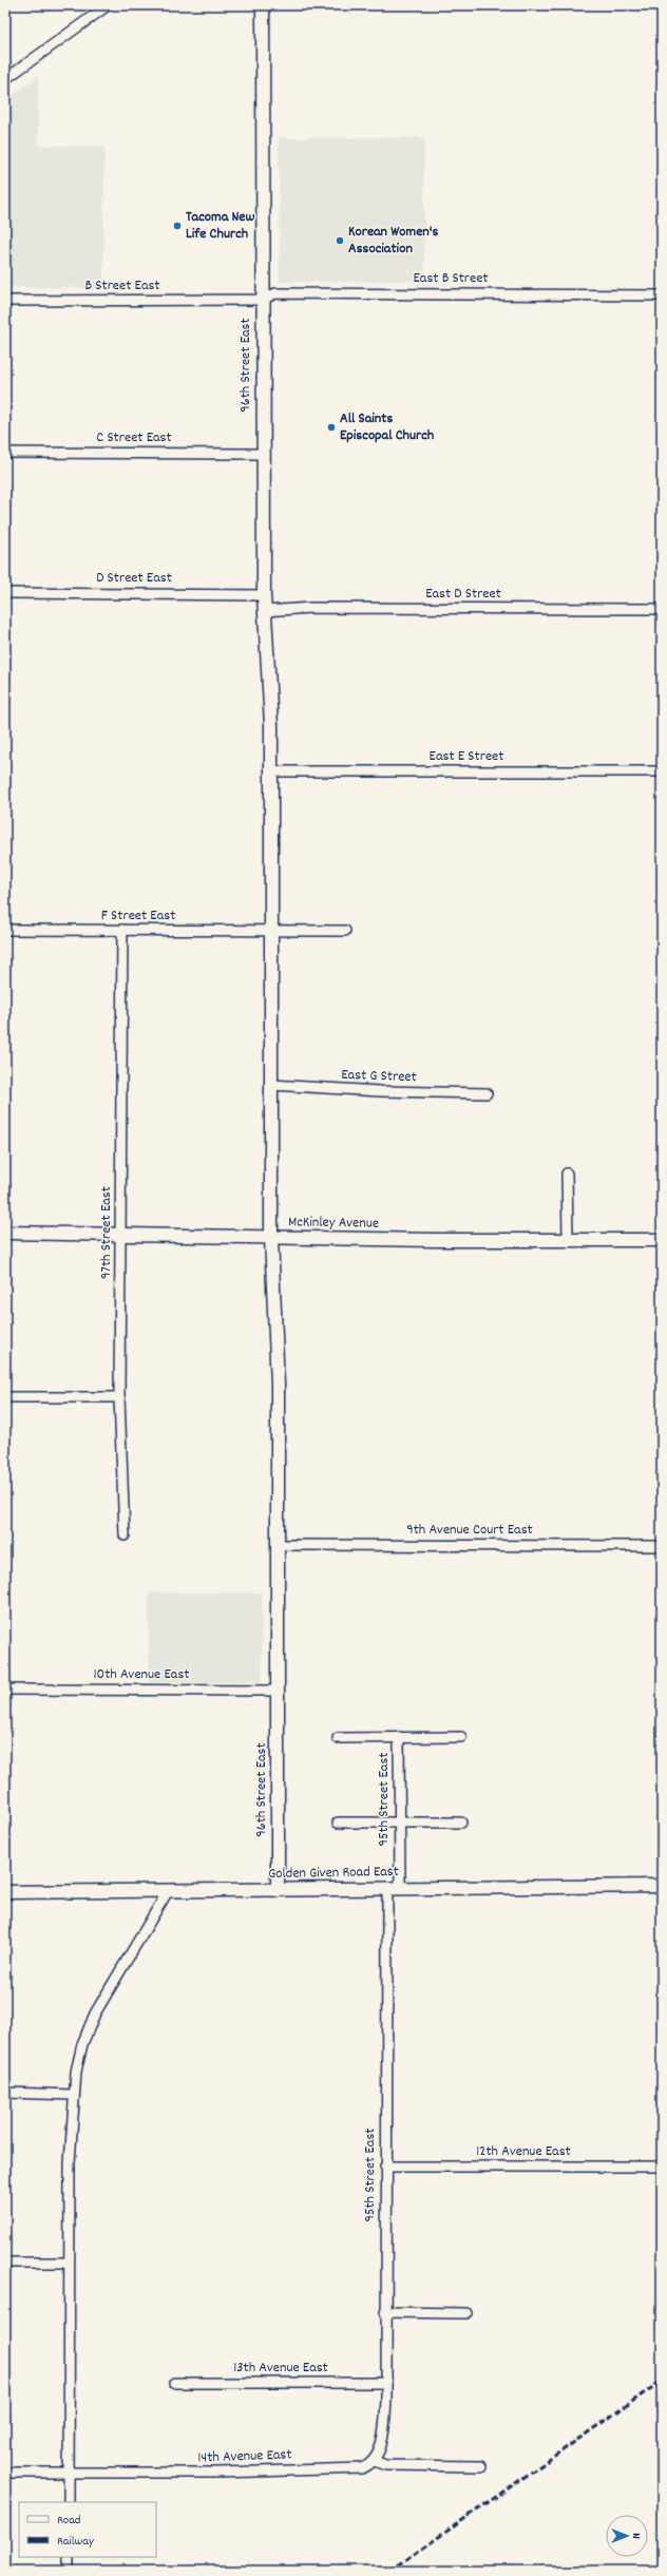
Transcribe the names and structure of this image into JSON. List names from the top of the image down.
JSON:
{
  "streets": {
    "street": [
      "East B Street",
      "B Street East",
      "96th Street East",
      "C Street East",
      "D Street East",
      "East D Street",
      "East E Street",
      "F Street East",
      "East G Street",
      "McKinley Avenue",
      "97th Street East",
      "9th Avenue Court East",
      "10th Avenue East",
      "95th Street East",
      "Golden Given Road East",
      "12th Avenue East",
      "13th Avenue East",
      "14th Avenue East"
    ]
  },
  "crossings": [
    ["East B Street", "B Street East"],
    ["East B Street", "96th Street East"],
    ["96th Street East", "C Street East"],
    ["96th Street East", "D Street East"],
    ["96th Street East", "East D Street"],
    ["96th Street East", "East E Street"],
    ["96th Street East", "F Street East"],
    ["96th Street East", "East G Street"],
    ["96th Street East", "McKinley Avenue"],
    ["96th Street East", "9th Avenue Court East"],
    ["96th Street East", "10th Avenue East"],
    ["96th Street East", "Golden Given Road East"],
    ["F Street East", "97th Street East"],
    ["McKinley Avenue", "97th Street East"],
    ["95th Street East", "Golden Given Road East"],
    ["95th Street East", "12th Avenue East"],
    ["95th Street East", "13th Avenue East"],
    ["95th Street East", "14th Avenue East"]
  ],
  "places": ["Tacoma New Life Church", "Korean Women's Association", "All Saints Episcopal Church"],
  "legend": ["Road", "Railway"],
  "north": "right"
}
